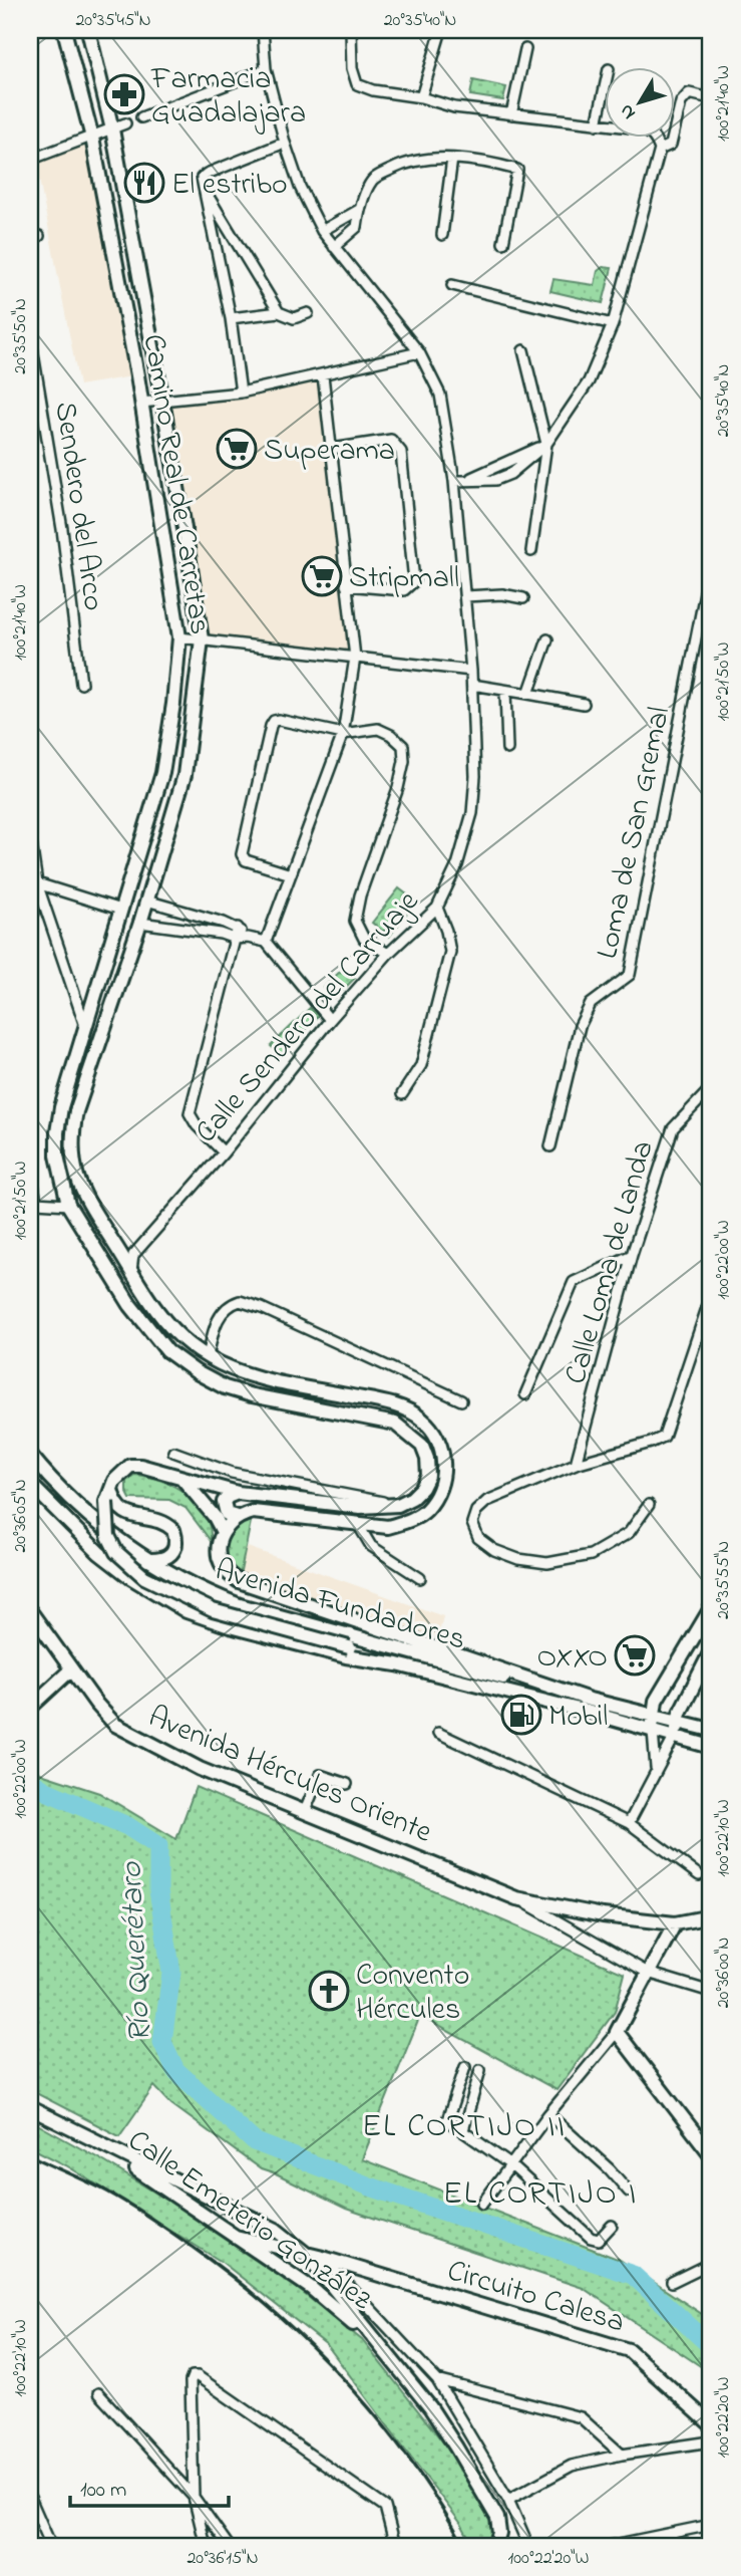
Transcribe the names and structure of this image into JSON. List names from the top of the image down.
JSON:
{
  "streets": {
    "street": [
      "Camino Real de Carretas",
      "Sendero del Arco",
      "Loma de San Gremal",
      "Calle Sendero del Carruaje",
      "Calle Loma de Landa",
      "Avenida Fundadores",
      "Avenida Hércules Oriente",
      "Calle Emeterio González",
      "Circuito Calesa"
    ]
  },
  "crossings": [
    ["Camino Real de Carretas", "Calle Sendero del Carruaje"],
    ["Calle Emeterio González", "Circuito Calesa"]
  ],
  "districts": ["EL CORTIJO II", "EL CORTIJO I"],
  "water": ["Río Querétaro"],
  "places": {
    "pharmacy": ["Farmacia Guadalajara"],
    "restaurant": ["El estribo"],
    "supermarket": ["Superama", "Stripmall", "OXXO"],
    "fuel station": ["Mobil"],
    "church": ["Convento Hércules"]
  },
  "scale_bar": "100 m",
  "north": "bottom left",
  "coordinates": [
    "20°35'45\"N",
    "20°35'40\"N",
    "100°21'40\"W",
    "20°35'50\"N",
    "100°21'50\"W",
    "100°22'00\"W",
    "20°36'05\"N",
    "20°35'55\"N",
    "100°22'10\"W",
    "20°36'00\"N",
    "100°22'20\"W",
    "20°36'15\"N"
  ]
}
